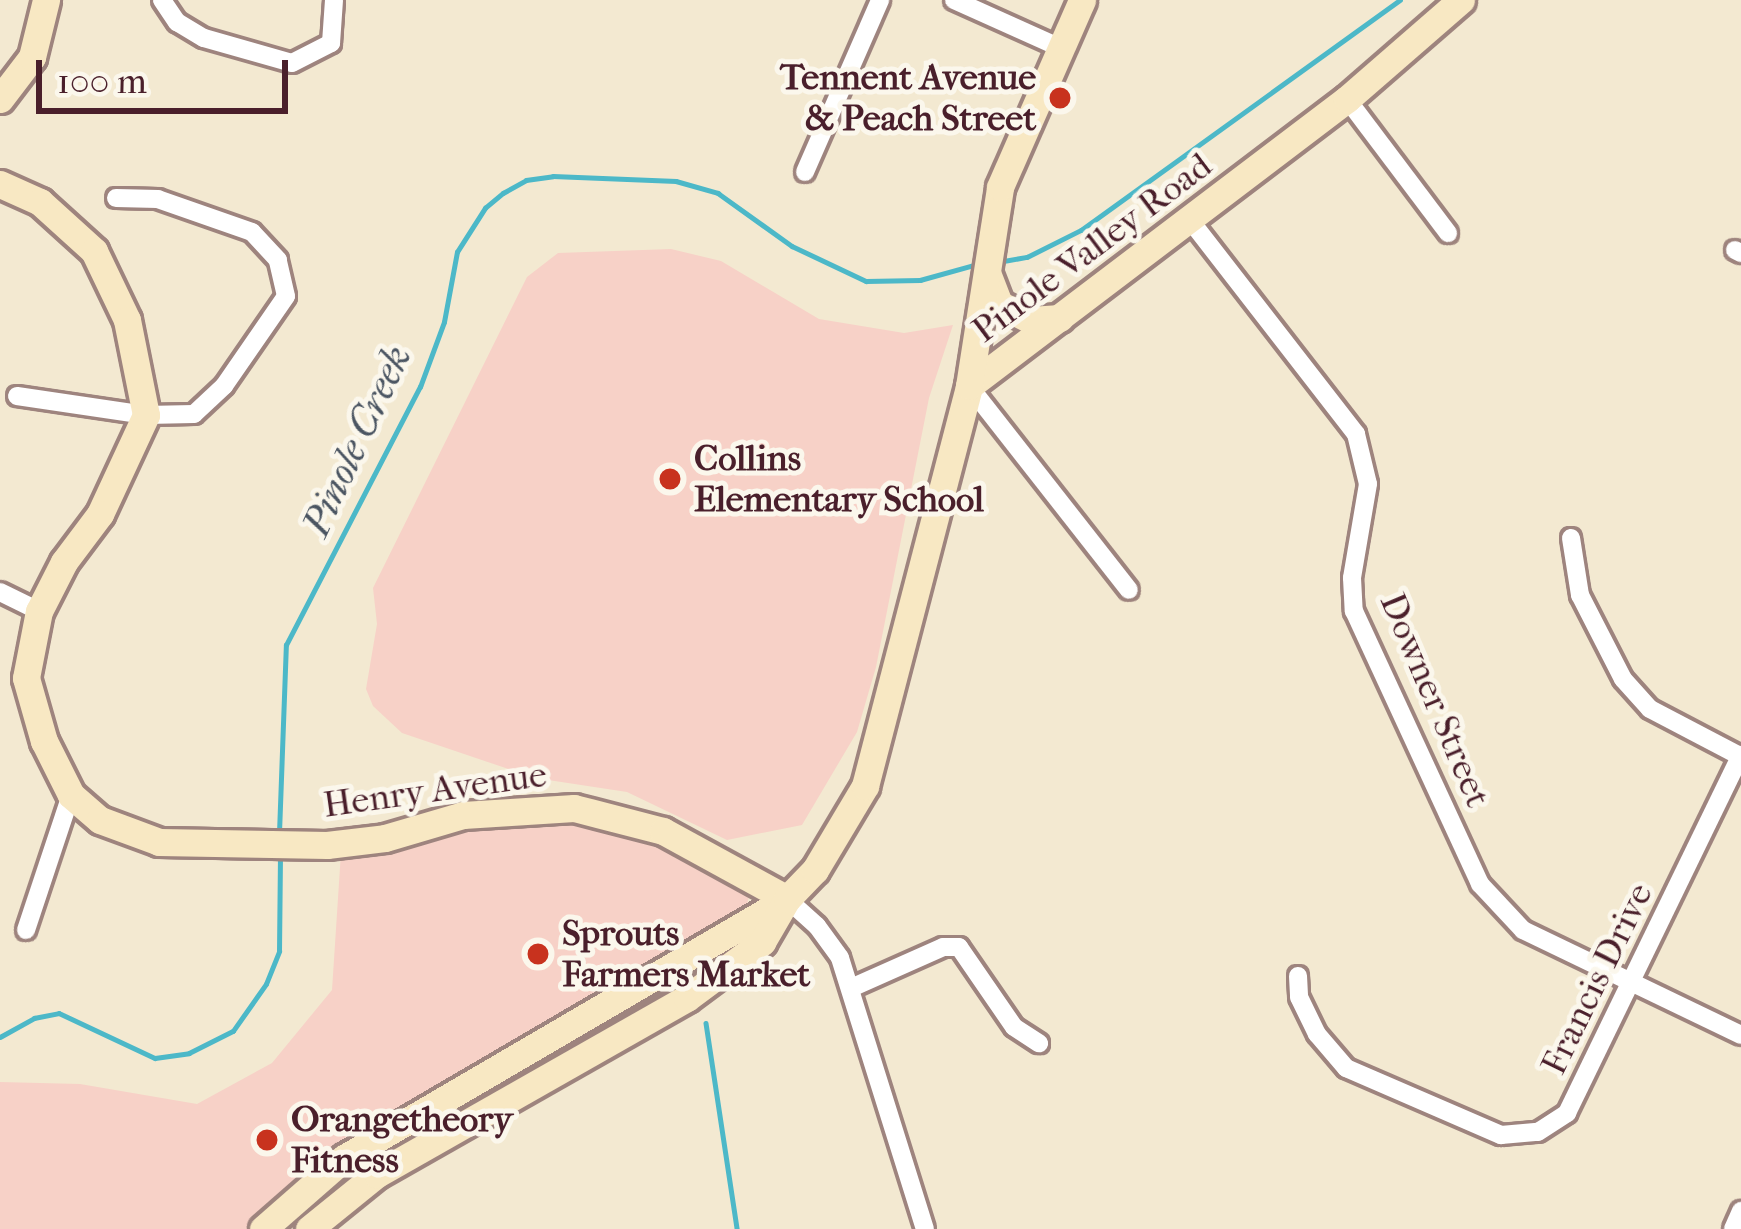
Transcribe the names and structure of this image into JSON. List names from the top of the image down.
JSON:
{
  "streets": {
    "main road": ["Pinole Valley Road", "Henry Avenue"],
    "street": ["Downer Street", "Francis Drive"]
  },
  "crossings": [
    ["Pinole Valley Road", "Downer Street"],
    ["Pinole Valley Road", "Henry Avenue"],
    ["Downer Street", "Francis Drive"]
  ],
  "water": ["Pinole Creek"],
  "places": [
    "Tennent Avenue & Peach Street",
    "Collins Elementary School",
    "Sprouts Farmers Market",
    "Orangetheory Fitness"
  ],
  "scale_bar": "100 m"
}
